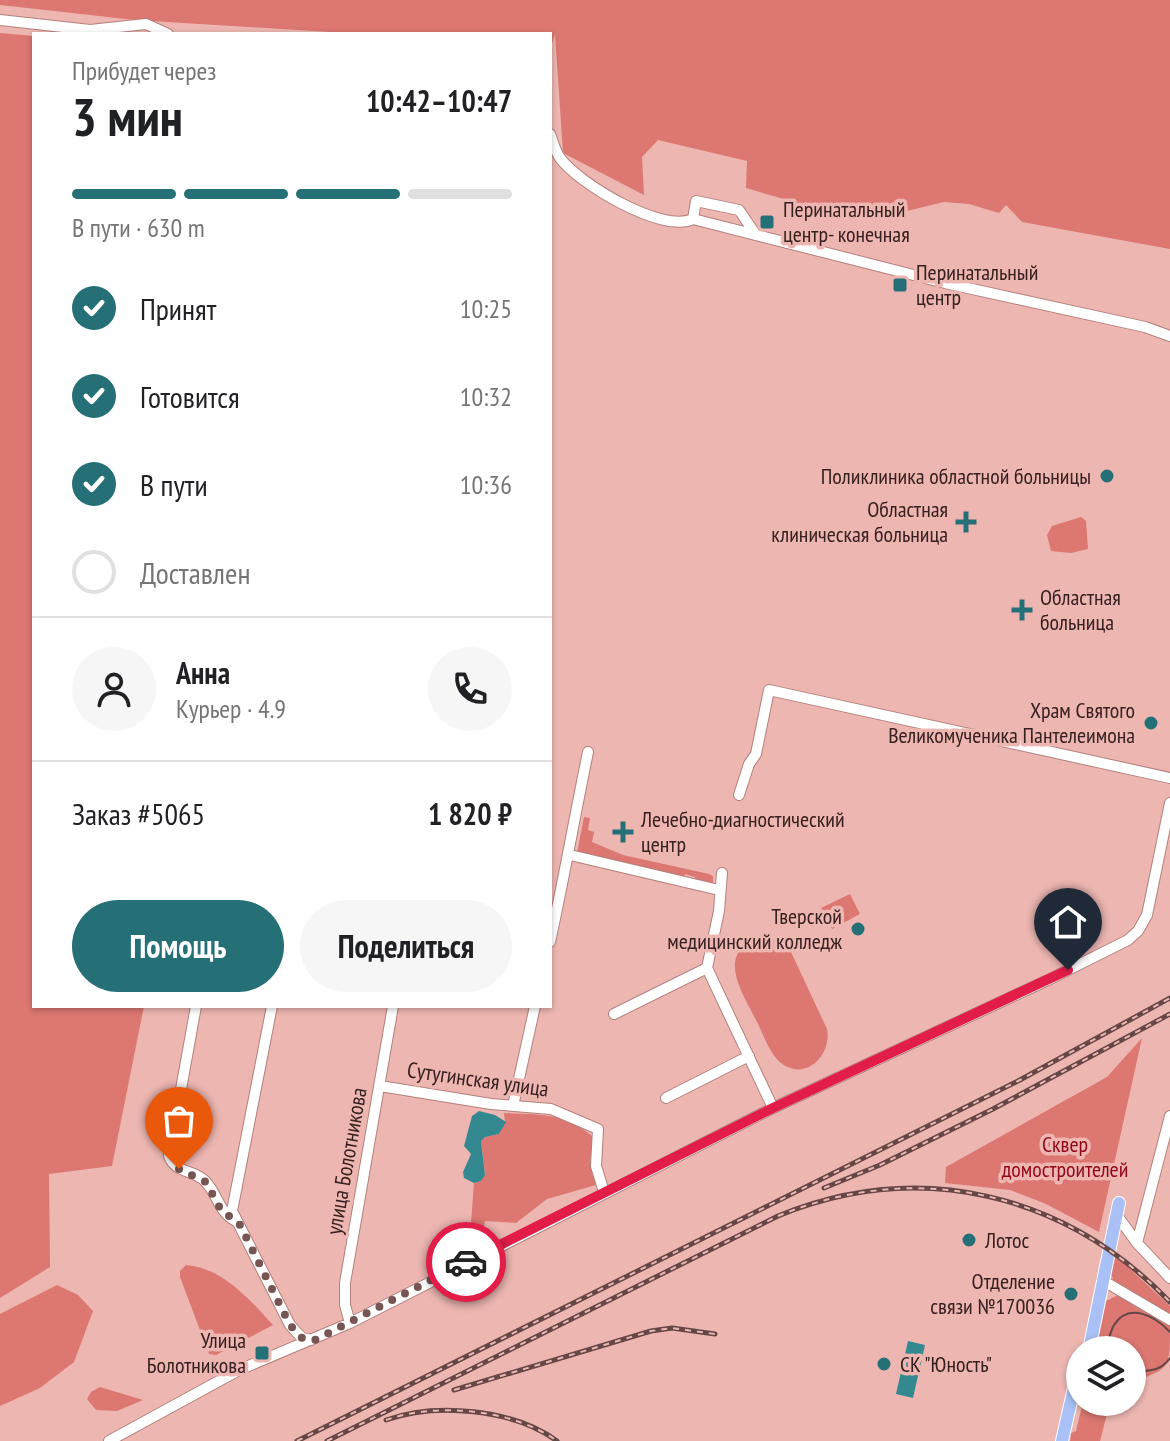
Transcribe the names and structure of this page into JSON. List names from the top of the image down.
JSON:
{
  "streets": {
    "street": ["Сутугинская улица", "улица Болотникова"]
  },
  "crossings": [
    ["Сутугинская улица", "улица Болотникова"]
  ],
  "parks": ["Сквер домостроителей"],
  "places": {
    "transit": ["Перинатальный центр- конечная", "Перинатальный центр", "Улица Болотникова"],
    "other": [
      "Поликлиника областной больницы",
      "Храм Святого Великомученика Пантелеимона",
      "Тверской медицинский колледж",
      "Лотос",
      "Отделение связи №170036",
      "СК \"Юность\""
    ],
    "health": ["Областная клиническая больница", "Областная больница", "Лечебно-диагностический центр"]
  },
  "page": {
    "heading": ["3 мин", "Прибудет через", "10:42–10:47"],
    "panel": [
      "Анна",
      "Курьер · 4.9",
      "Заказ #5065",
      "1 820 ₽"
    ],
    "bar": "В пути · 630 m",
    "list": [
      ["Принят", "10:25"],
      ["Готовится", "10:32"],
      ["В пути", "10:36"],
      "Доставлен"
    ],
    "buttons": ["Помощь", "Поделиться"]
  }
}
